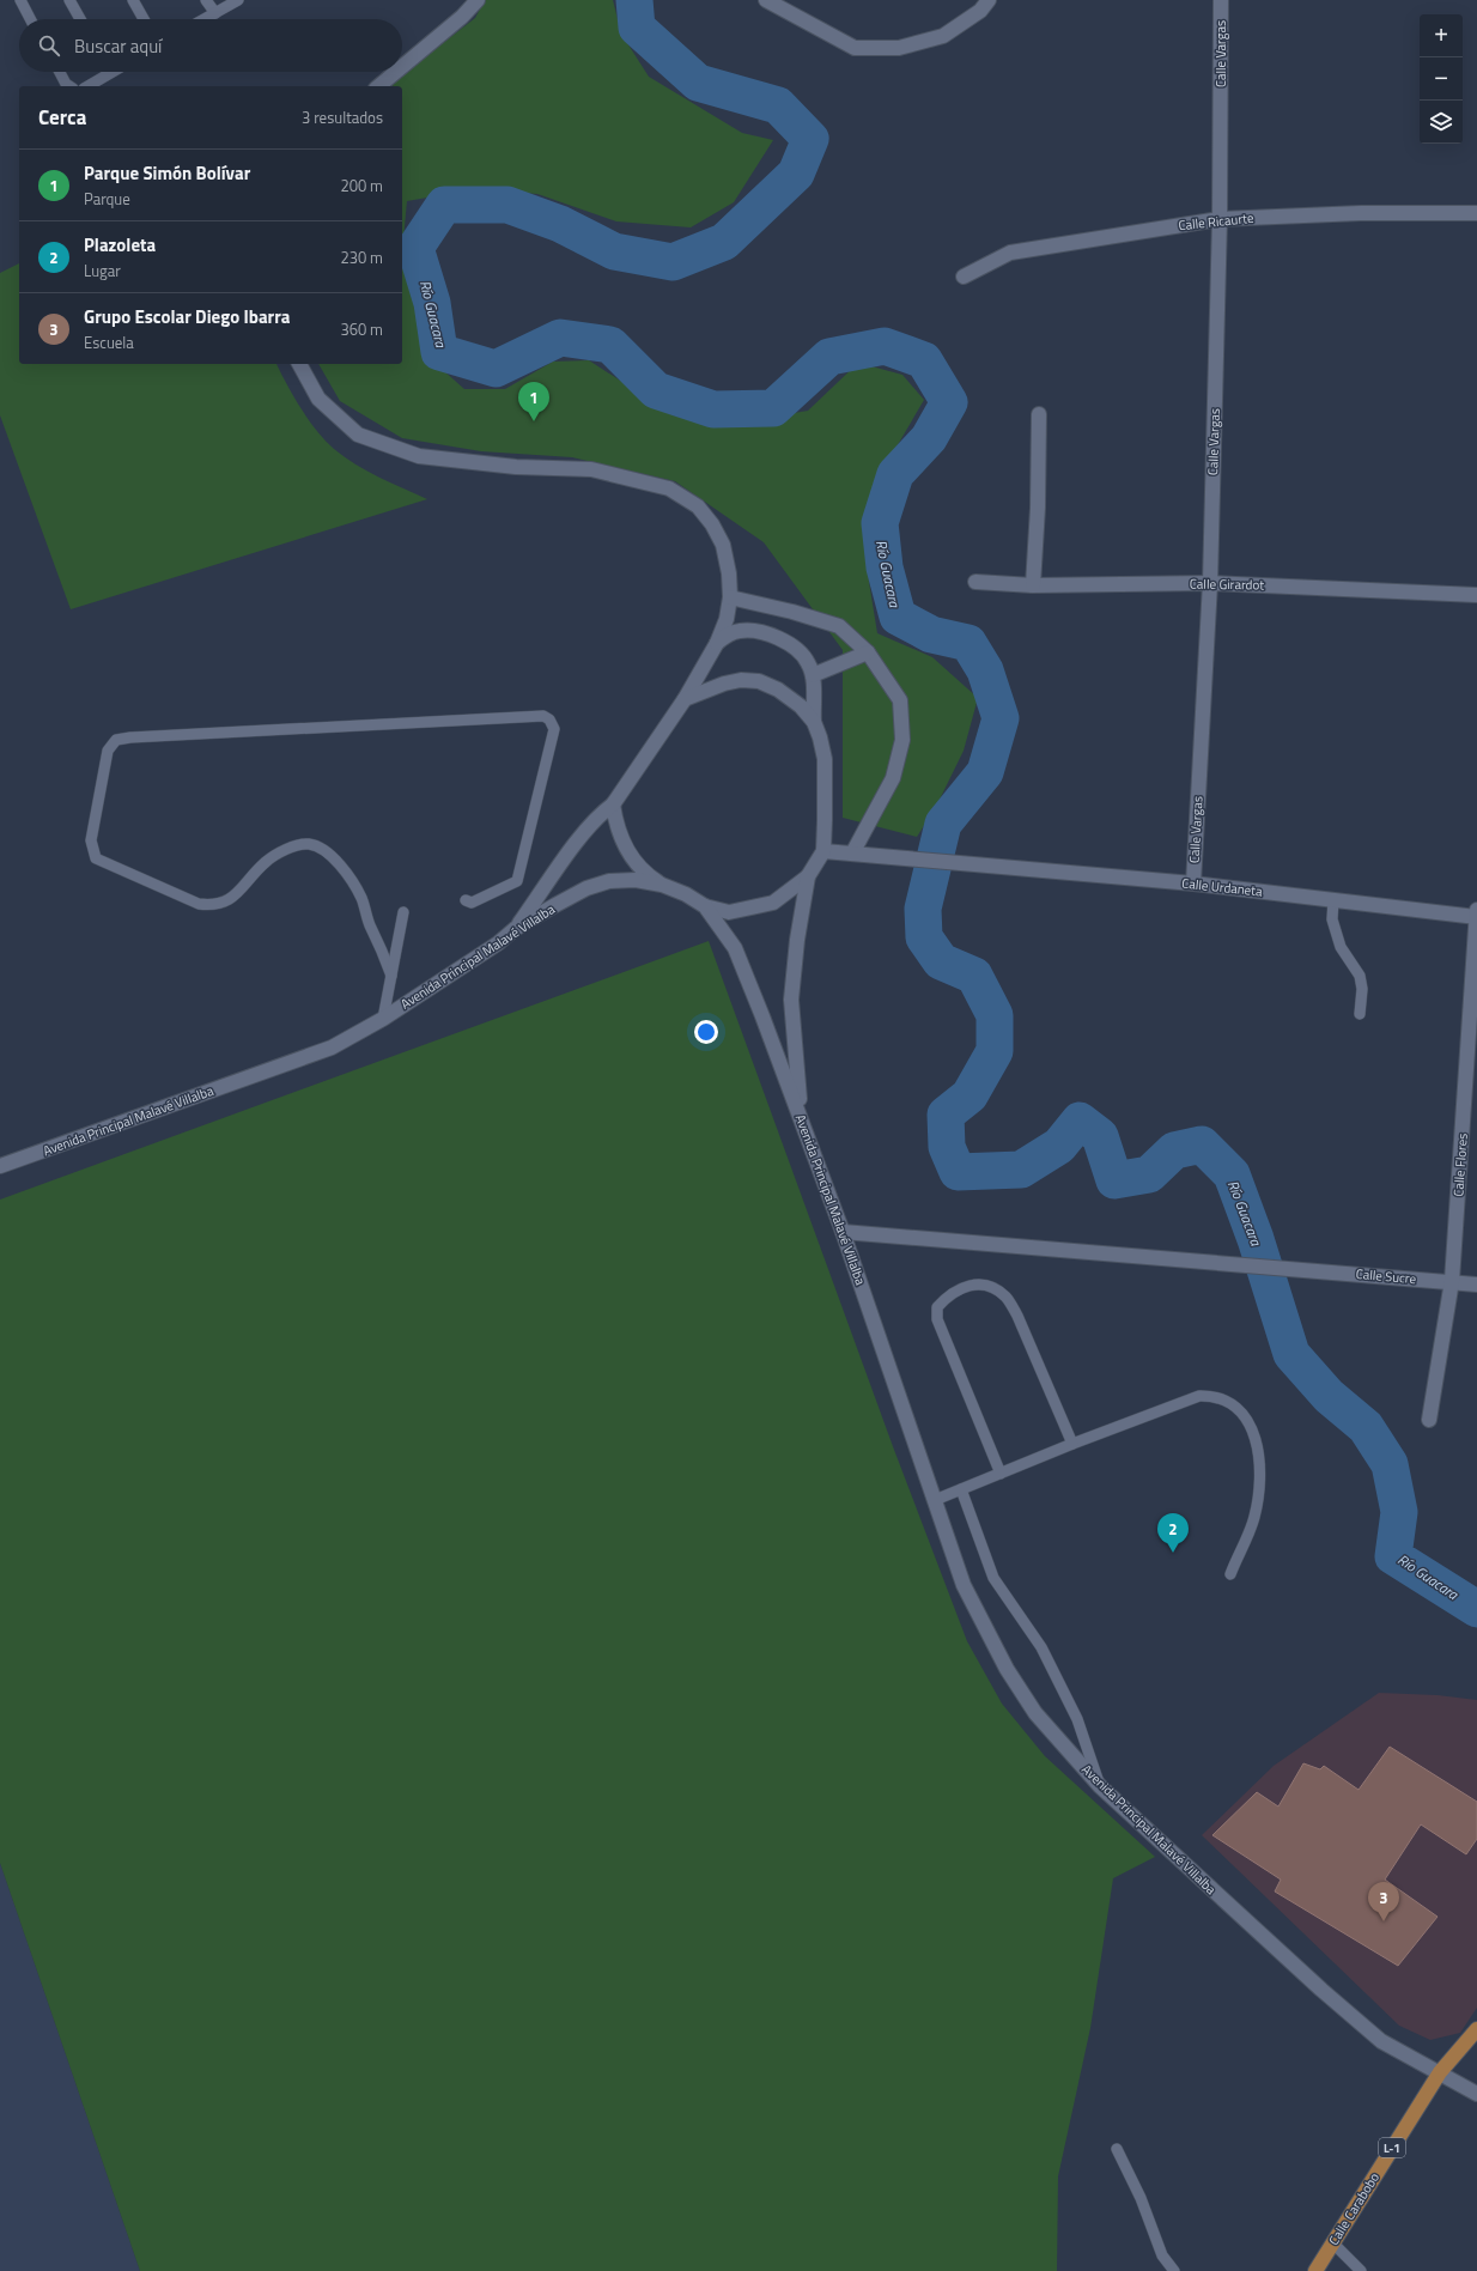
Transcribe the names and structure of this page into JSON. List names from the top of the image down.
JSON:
{
  "streets": {
    "main road": ["L-1", "Calle Carabobo"],
    "street": [
      "Calle Vargas",
      "Calle Ricaurte",
      "Calle Girardot",
      "Calle Urdaneta",
      "Avenida Principal Malavé Villalba",
      "Calle Flores",
      "Calle Sucre"
    ]
  },
  "crossings": [
    ["Calle Vargas", "Calle Ricaurte"],
    ["Calle Vargas", "Calle Girardot"],
    ["Calle Vargas", "Calle Urdaneta"],
    ["Calle Urdaneta", "Calle Flores"],
    ["Avenida Principal Malavé Villalba", "Calle Sucre"],
    ["Avenida Principal Malavé Villalba", "Calle Carabobo"],
    ["Calle Flores", "Calle Sucre"]
  ],
  "water": ["Río Guacara"],
  "page": {
    "map_buttons": ["+", "−"],
    "search": "Buscar aquí",
    "heading": ["Cerca", "3 resultados"],
    "list": [
      {
        "mark": "1",
        "name": "Parque Simón Bolívar",
        "note": "Parque",
        "value": "200 m"
      },
      {
        "mark": "2",
        "name": "Plazoleta",
        "note": "Lugar",
        "value": "230 m"
      },
      {
        "mark": "3",
        "name": "Grupo Escolar Diego Ibarra",
        "note": "Escuela",
        "value": "360 m"
      }
    ],
    "pins": ["1", "2", "3"]
  }
}
